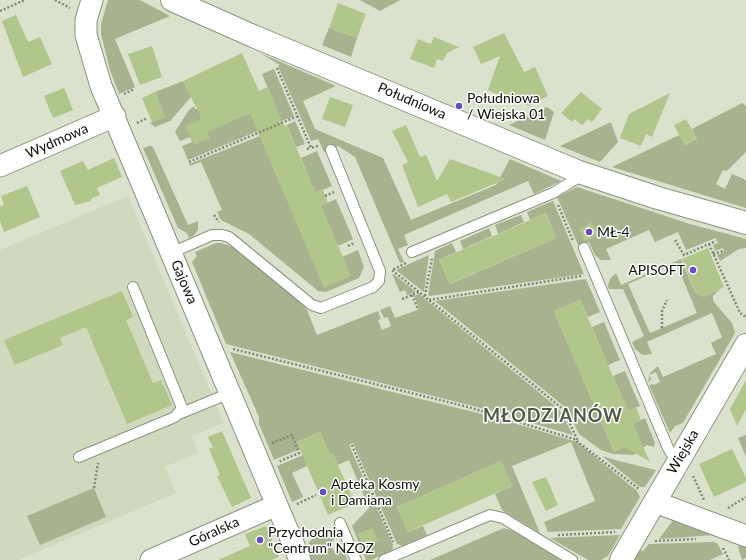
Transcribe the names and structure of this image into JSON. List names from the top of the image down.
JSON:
{
  "streets": {
    "street": [
      "Południowa",
      "Wydmowa",
      "Gajowa",
      "Wiejska",
      "Góralska"
    ]
  },
  "crossings": [
    ["Wydmowa", "Gajowa"],
    ["Gajowa", "Góralska"]
  ],
  "districts": ["MŁODZIANÓW"],
  "places": [
    "Południowa / Wiejska 01",
    "MŁ-4",
    "APISOFT",
    "Apteka Kosmy i Damiana",
    "Przychodnia \"Centrum\" NZOZ"
  ]
}
